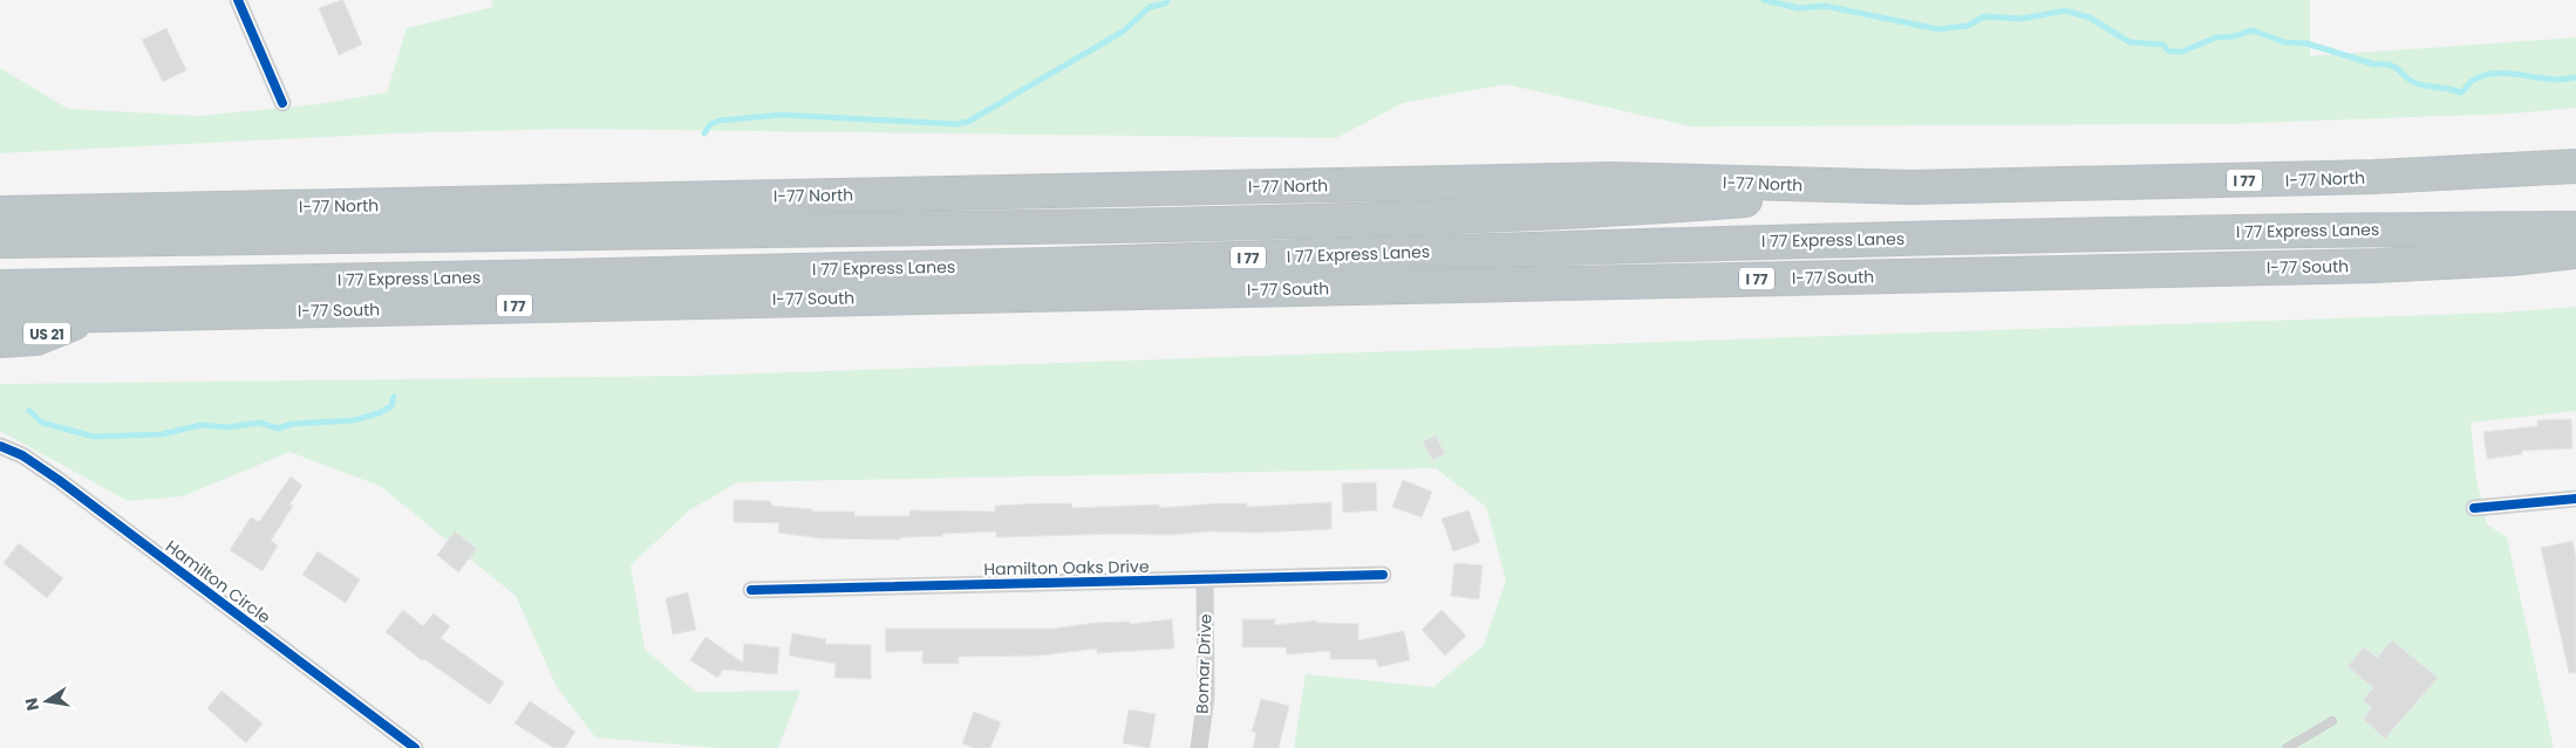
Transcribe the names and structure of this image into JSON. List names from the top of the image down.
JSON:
{
  "streets": {
    "highway": [
      "I-77 North",
      "I 77",
      "I 77 Express Lanes",
      "I-77 South",
      "US 21"
    ],
    "street": ["Hamilton Oaks Drive", "Hamilton Circle", "Bomar Drive"]
  },
  "crossings": [
    ["I-77 North", "I 77"],
    ["I-77 South", "US 21"],
    ["Hamilton Oaks Drive", "Bomar Drive"]
  ],
  "north": "left"
}
